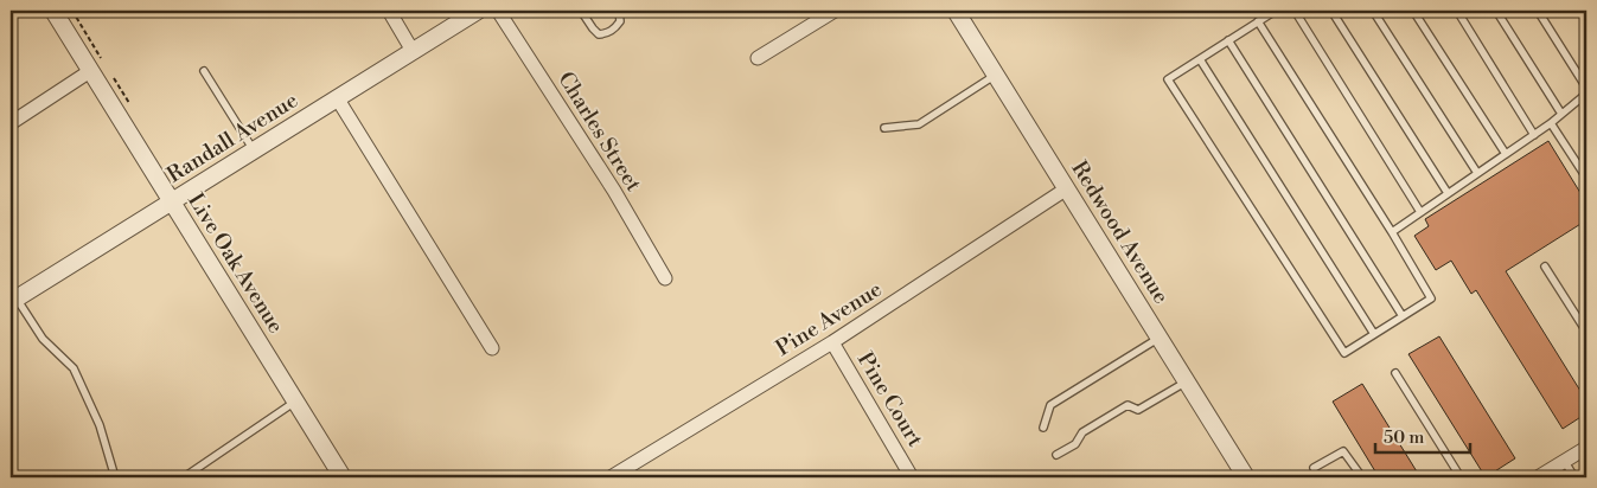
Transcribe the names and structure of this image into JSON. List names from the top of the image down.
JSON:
{
  "streets": {
    "street": [
      "Charles Street",
      "Randall Avenue",
      "Redwood Avenue",
      "Live Oak Avenue",
      "Pine Avenue",
      "Pine Court"
    ]
  },
  "crossings": [
    ["Randall Avenue", "Live Oak Avenue"],
    ["Redwood Avenue", "Pine Avenue"],
    ["Pine Avenue", "Pine Court"]
  ],
  "scale_bar": "50 m"
}
